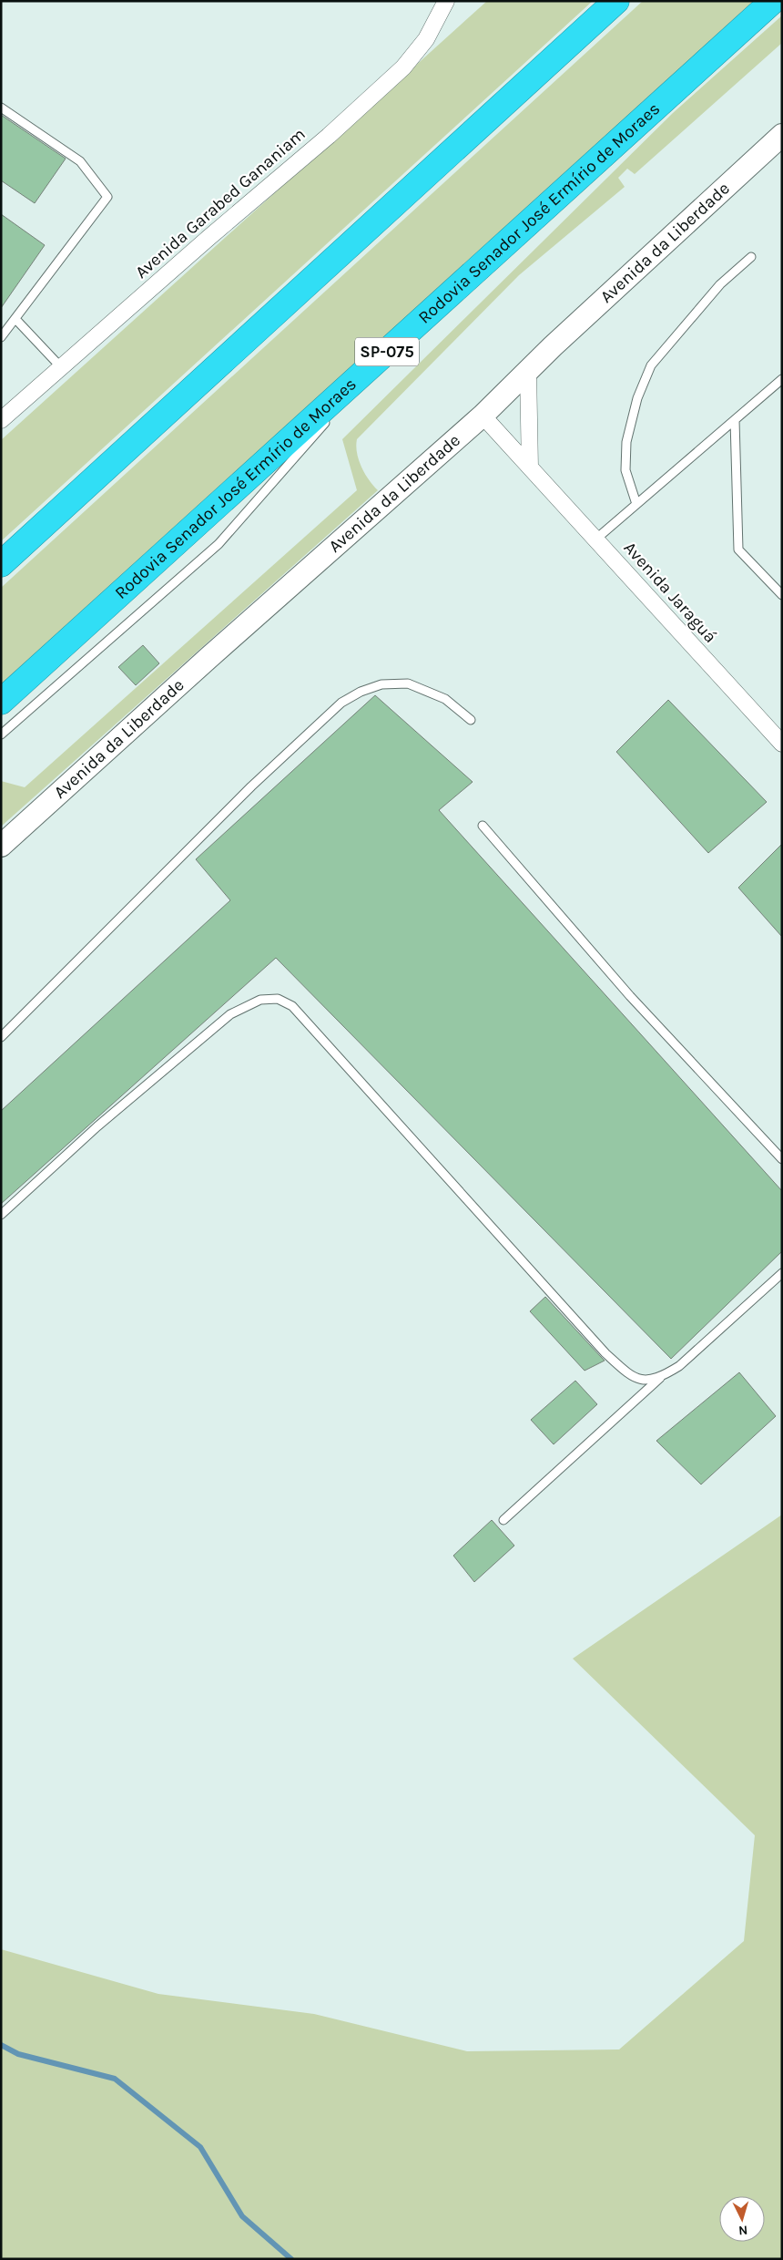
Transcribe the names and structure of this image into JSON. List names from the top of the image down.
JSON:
{
  "streets": {
    "highway": ["Rodovia Senador José Ermírio de Moraes", "SP-075"],
    "street": ["Avenida Garabed Gananiam", "Avenida da Liberdade", "Avenida Jaraguá"]
  },
  "crossings": [
    ["Avenida da Liberdade", "Avenida Jaraguá"]
  ],
  "north": "bottom"
}
